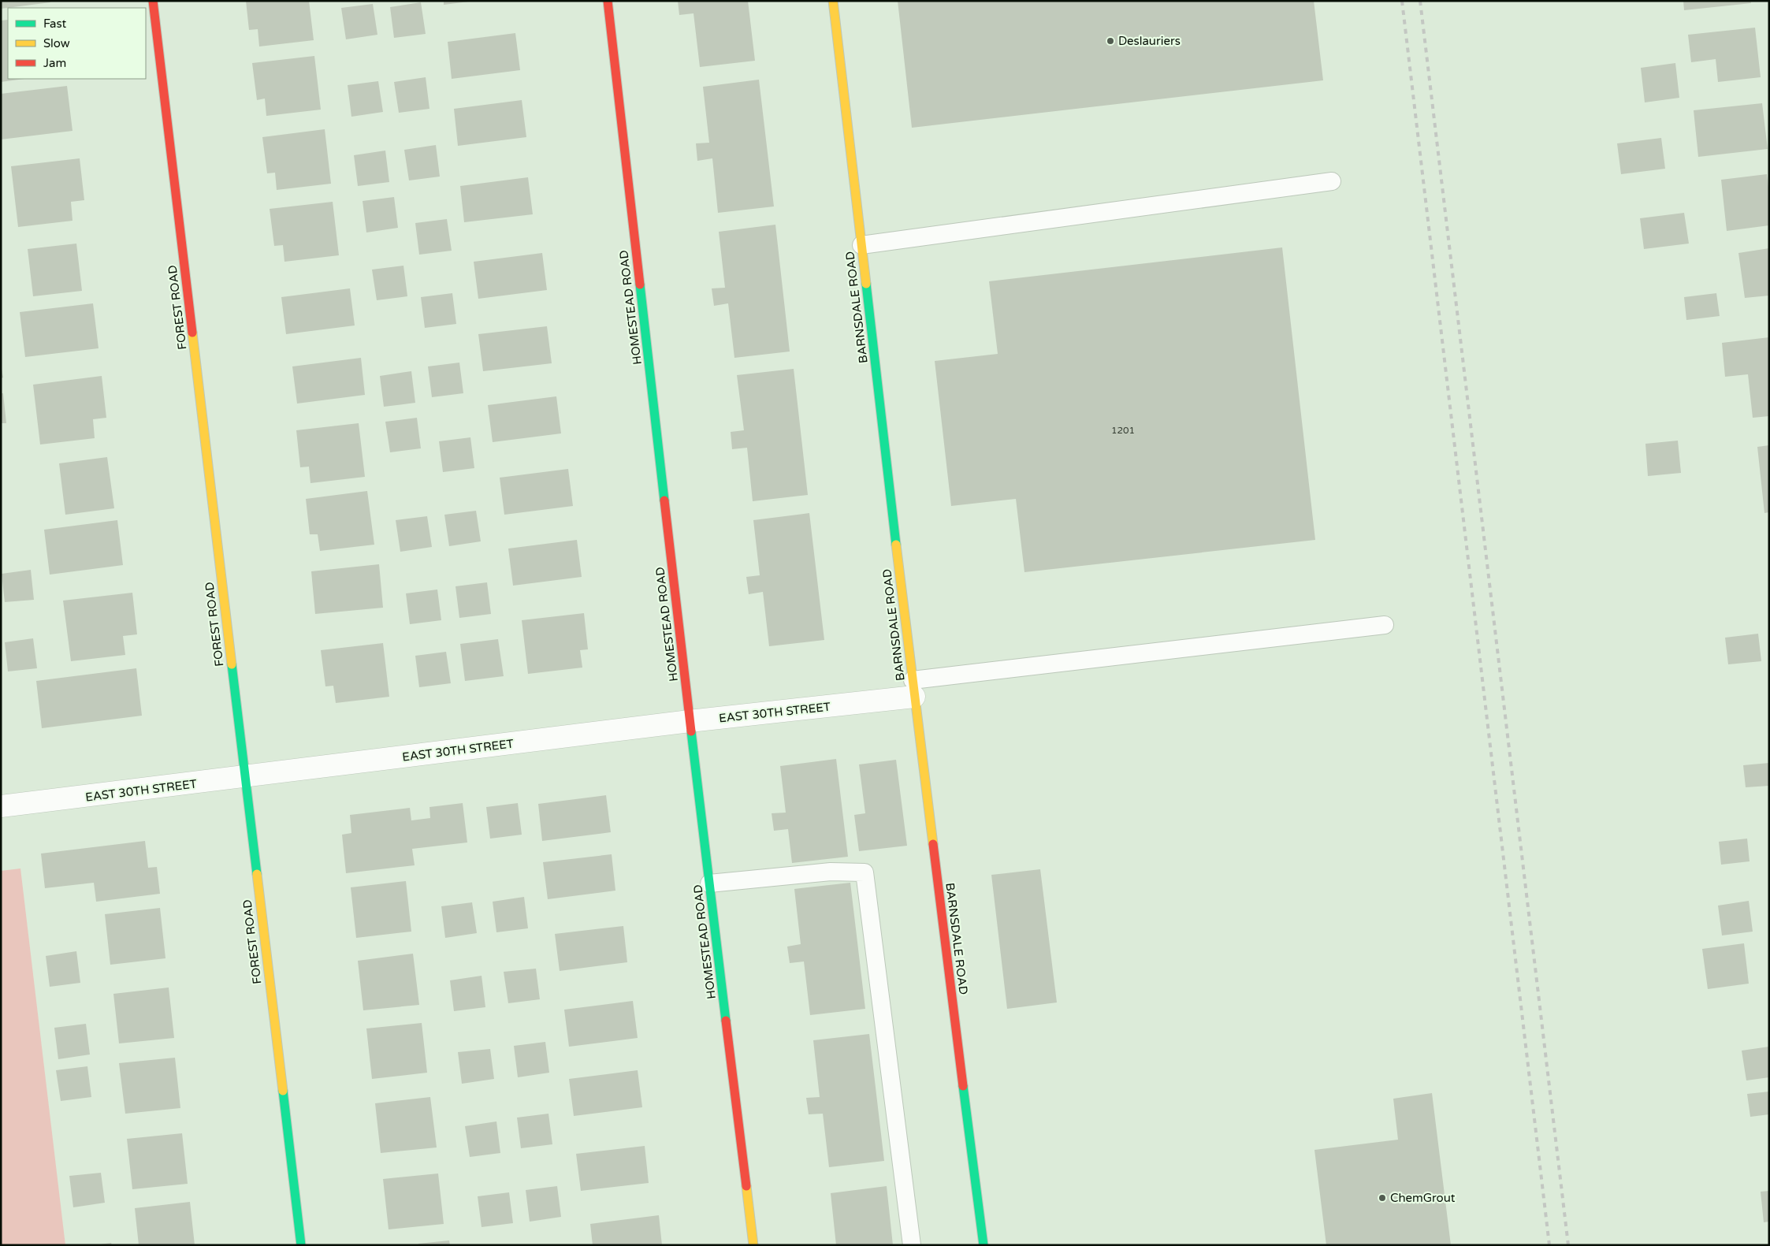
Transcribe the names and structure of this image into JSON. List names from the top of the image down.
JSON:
{
  "streets": {
    "street": [
      "FOREST ROAD",
      "HOMESTEAD ROAD",
      "BARNSDALE ROAD",
      "EAST 30TH STREET"
    ]
  },
  "crossings": [
    ["FOREST ROAD", "EAST 30TH STREET"],
    ["HOMESTEAD ROAD", "EAST 30TH STREET"],
    ["BARNSDALE ROAD", "EAST 30TH STREET"]
  ],
  "places": ["Deslauriers", "ChemGrout"],
  "house_numbers": ["1201"],
  "legend": ["Fast", "Slow", "Jam"]
}
